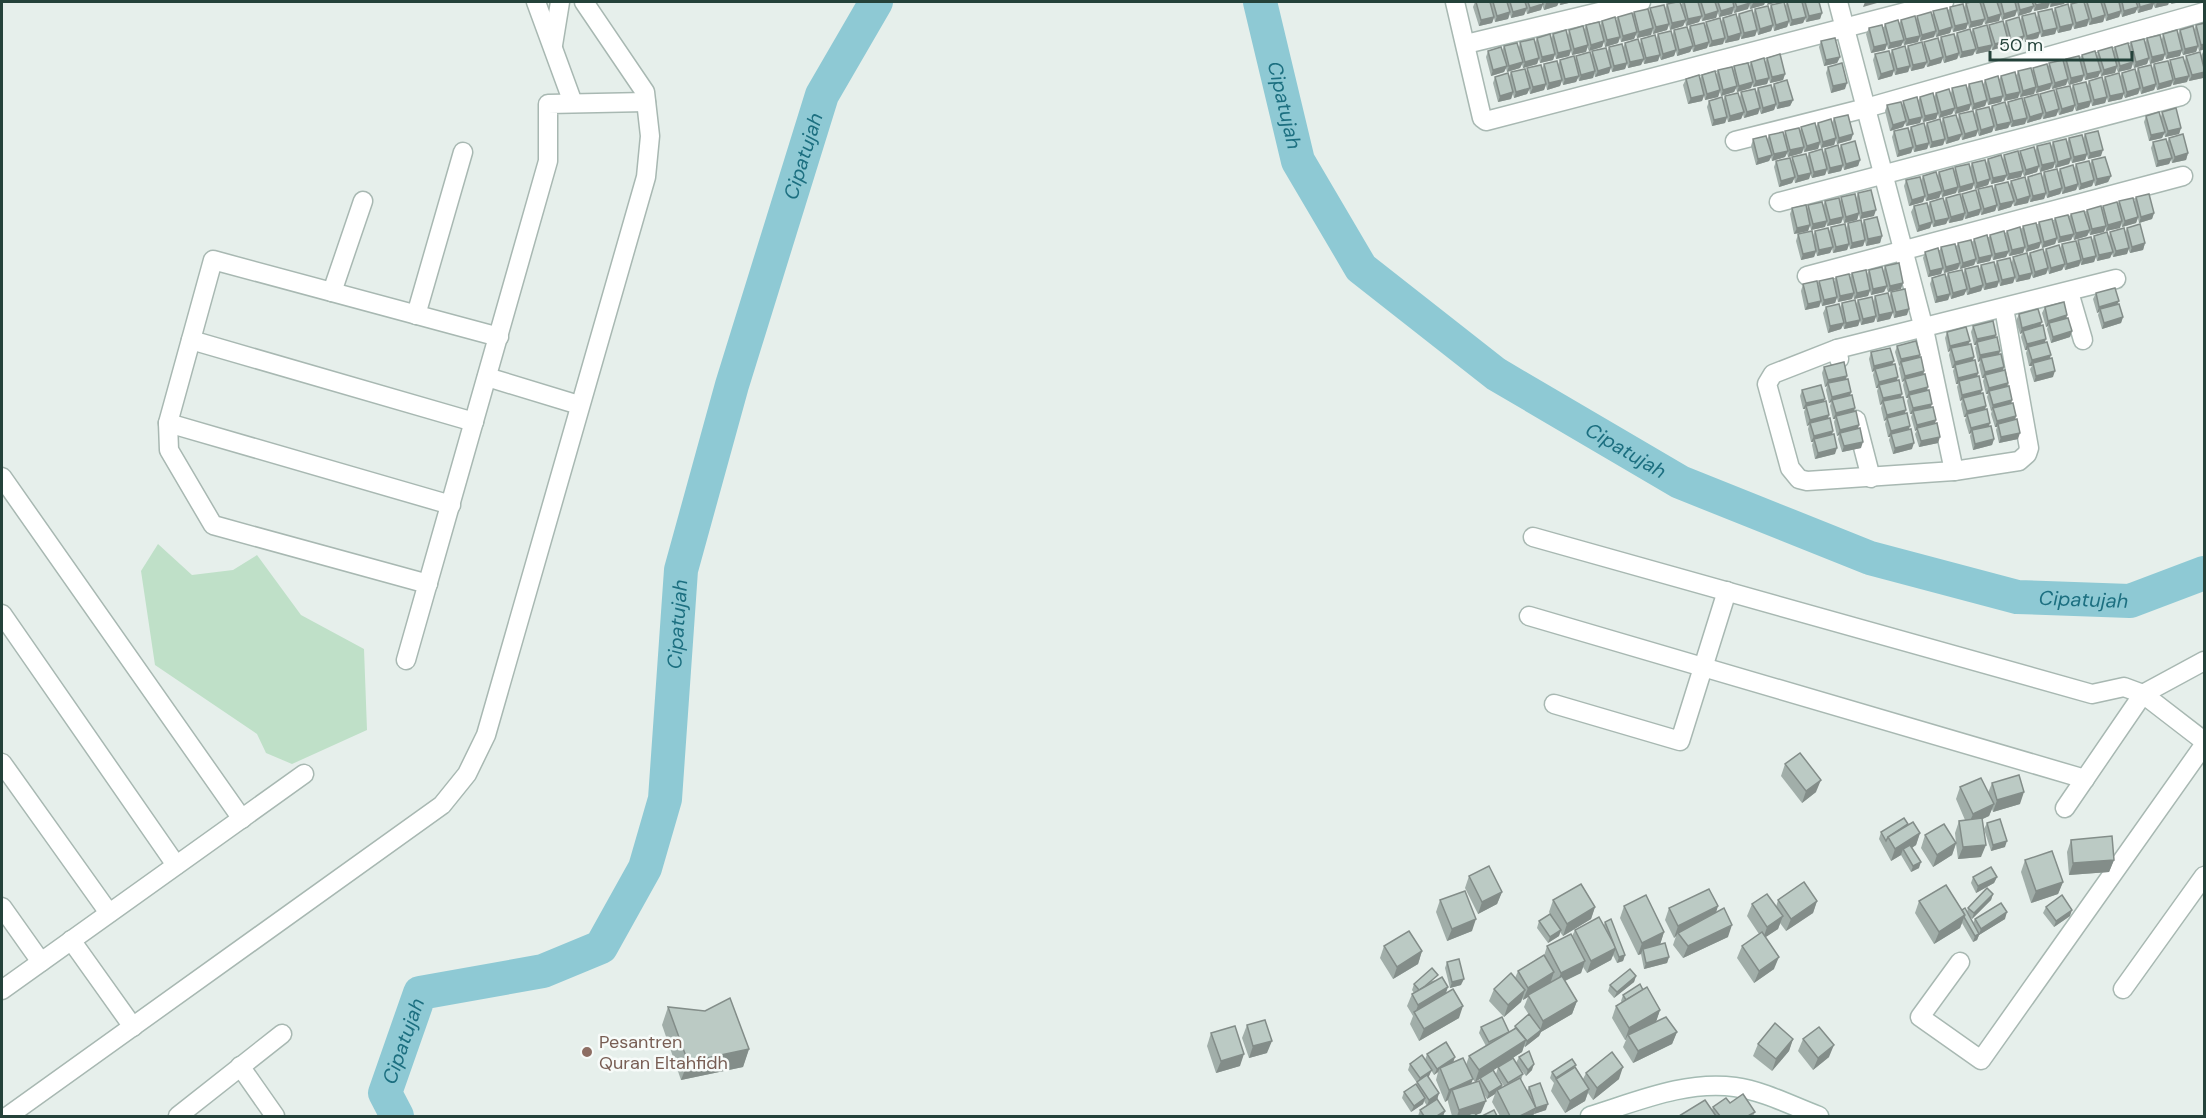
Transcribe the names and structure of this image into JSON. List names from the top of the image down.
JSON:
{
  "water": ["Cipatujah"],
  "places": ["Pesantren Quran Eltahfidh"],
  "scale_bar": "50 m"
}
